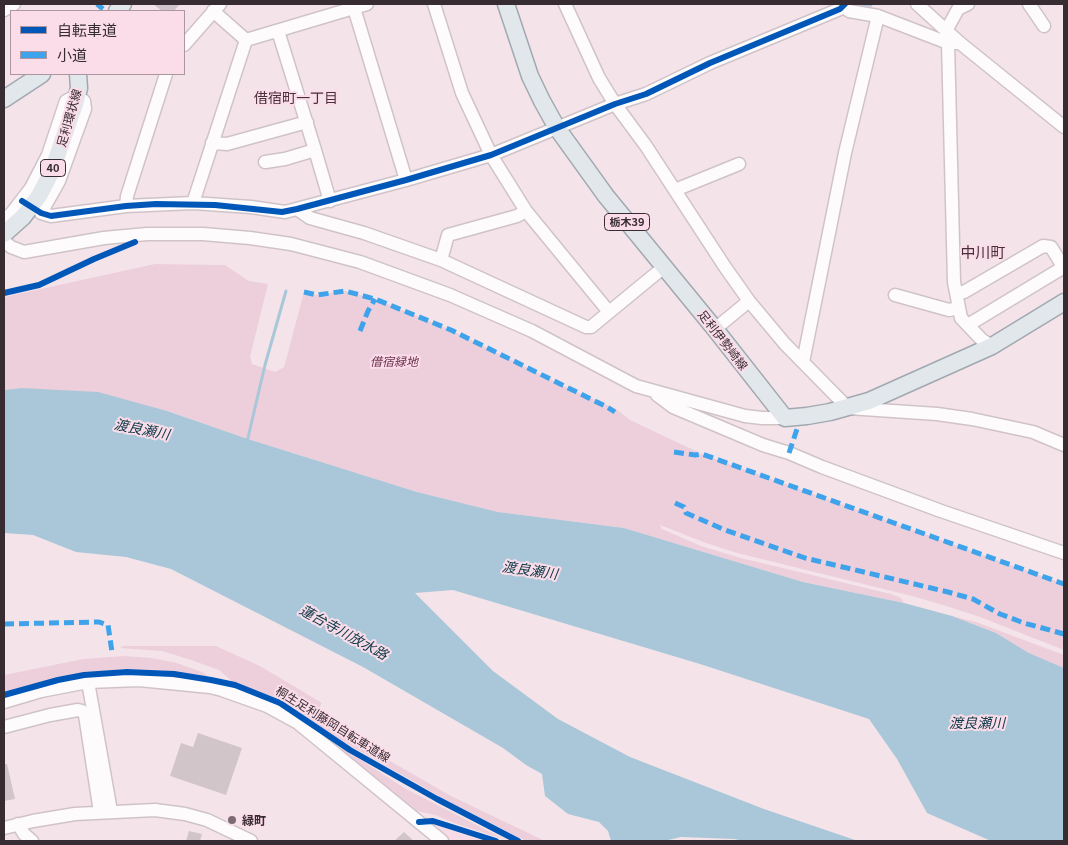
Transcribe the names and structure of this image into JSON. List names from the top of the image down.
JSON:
{
  "streets": {
    "main road": [
      "足利環状線",
      "40",
      "栃木39",
      "足利伊勢崎線"
    ],
    "cycle path": ["桐生足利藤岡自転車道線"]
  },
  "districts": ["借宿町一丁目", "中川町"],
  "water": ["渡良瀬川", "蓮台寺川放水路"],
  "parks": ["借宿緑地"],
  "places": ["緑町"],
  "legend": ["自転車道", "小道"]
}
